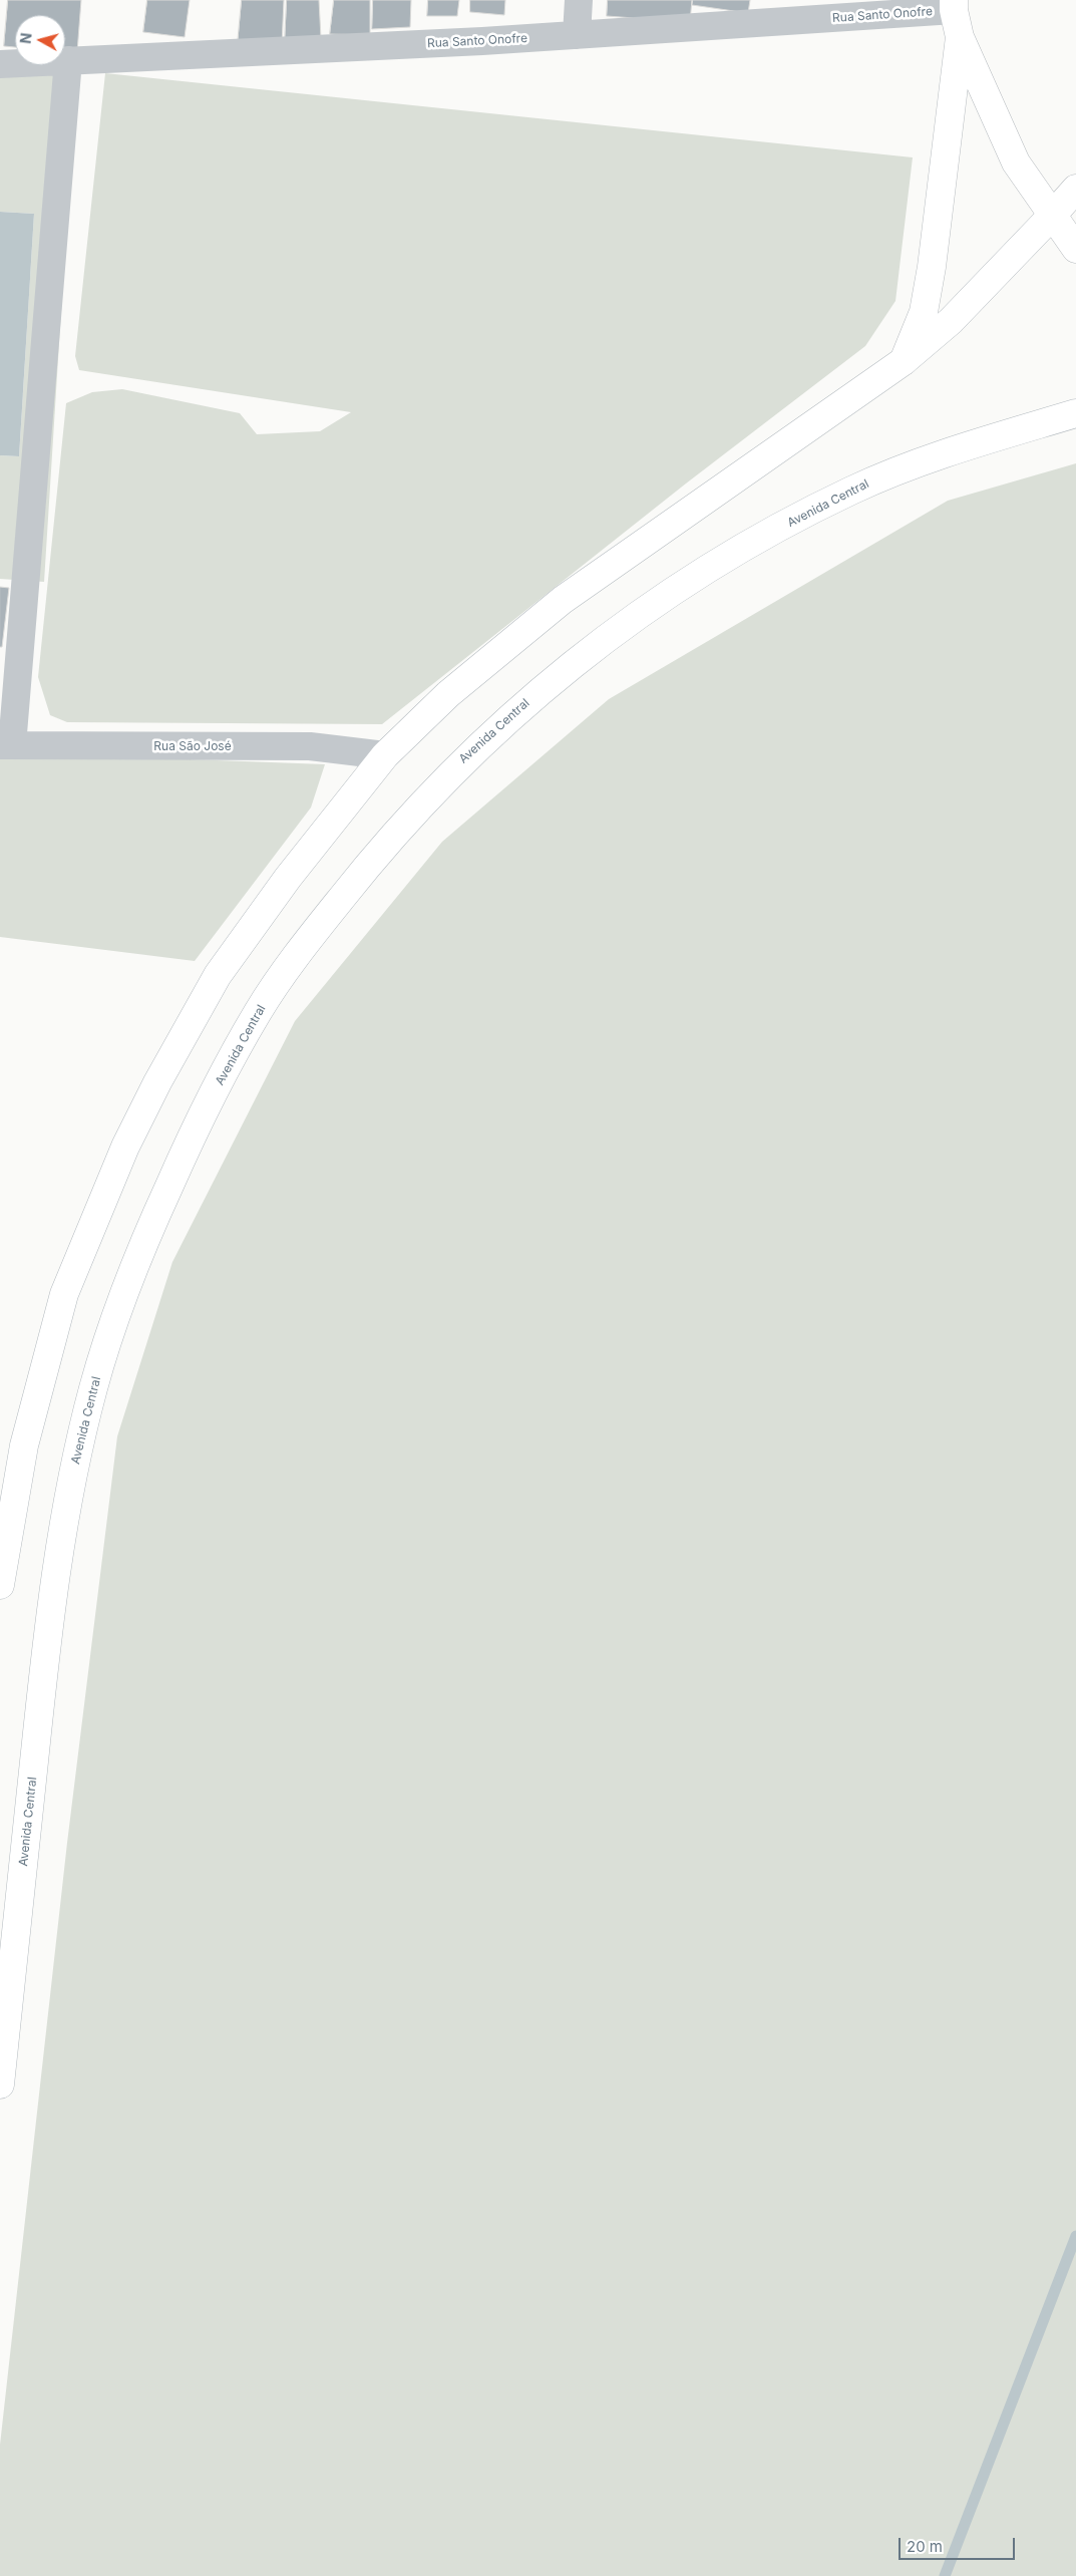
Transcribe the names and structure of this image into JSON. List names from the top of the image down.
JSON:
{
  "streets": {
    "main road": ["Avenida Central"],
    "street": ["Rua Santo Onofre", "Rua São José"]
  },
  "scale_bar": "20 m",
  "north": "left"
}
